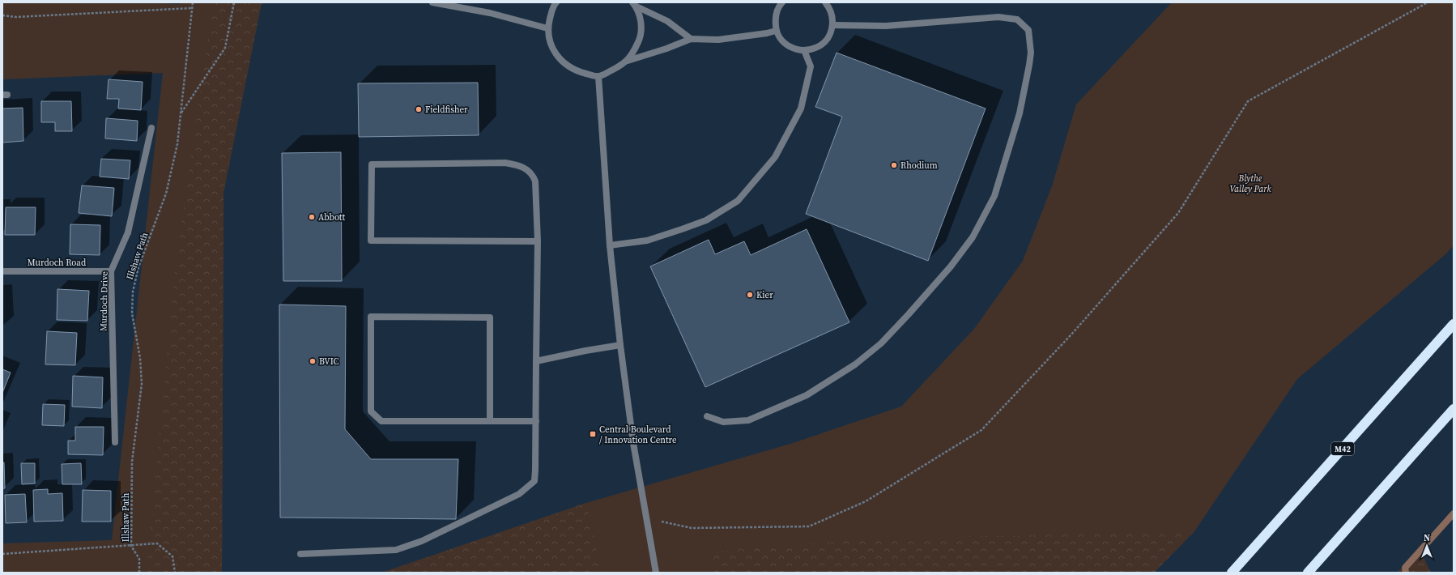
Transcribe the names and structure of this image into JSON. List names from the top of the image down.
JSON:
{
  "streets": {
    "highway": ["M42"],
    "street": ["Murdoch Road", "Murdoch Drive"],
    "path": ["Illshaw Path"]
  },
  "crossings": [
    ["Murdoch Road", "Murdoch Drive"]
  ],
  "parks": ["Blythe Valley Park"],
  "places": {
    "other": [
      "Fieldfisher",
      "Rhodium",
      "Abbott",
      "Kier",
      "BVIC"
    ],
    "transit": ["Central Boulevard / Innovation Centre"]
  },
  "north": "top"
}
